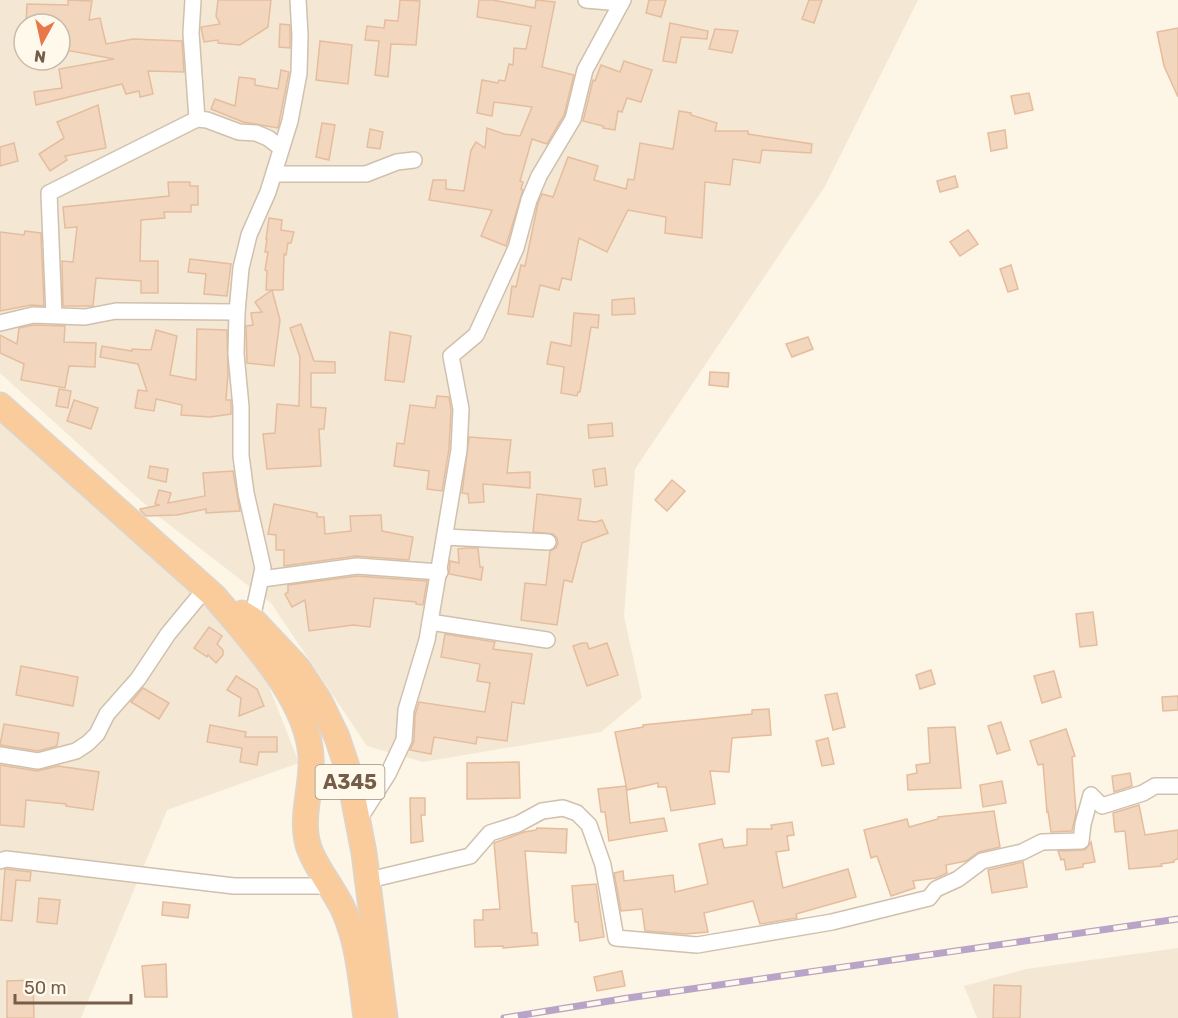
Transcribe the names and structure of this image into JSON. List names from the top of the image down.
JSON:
{
  "streets": {
    "highway": ["A345"]
  },
  "scale_bar": "50 m",
  "north": "bottom"
}
